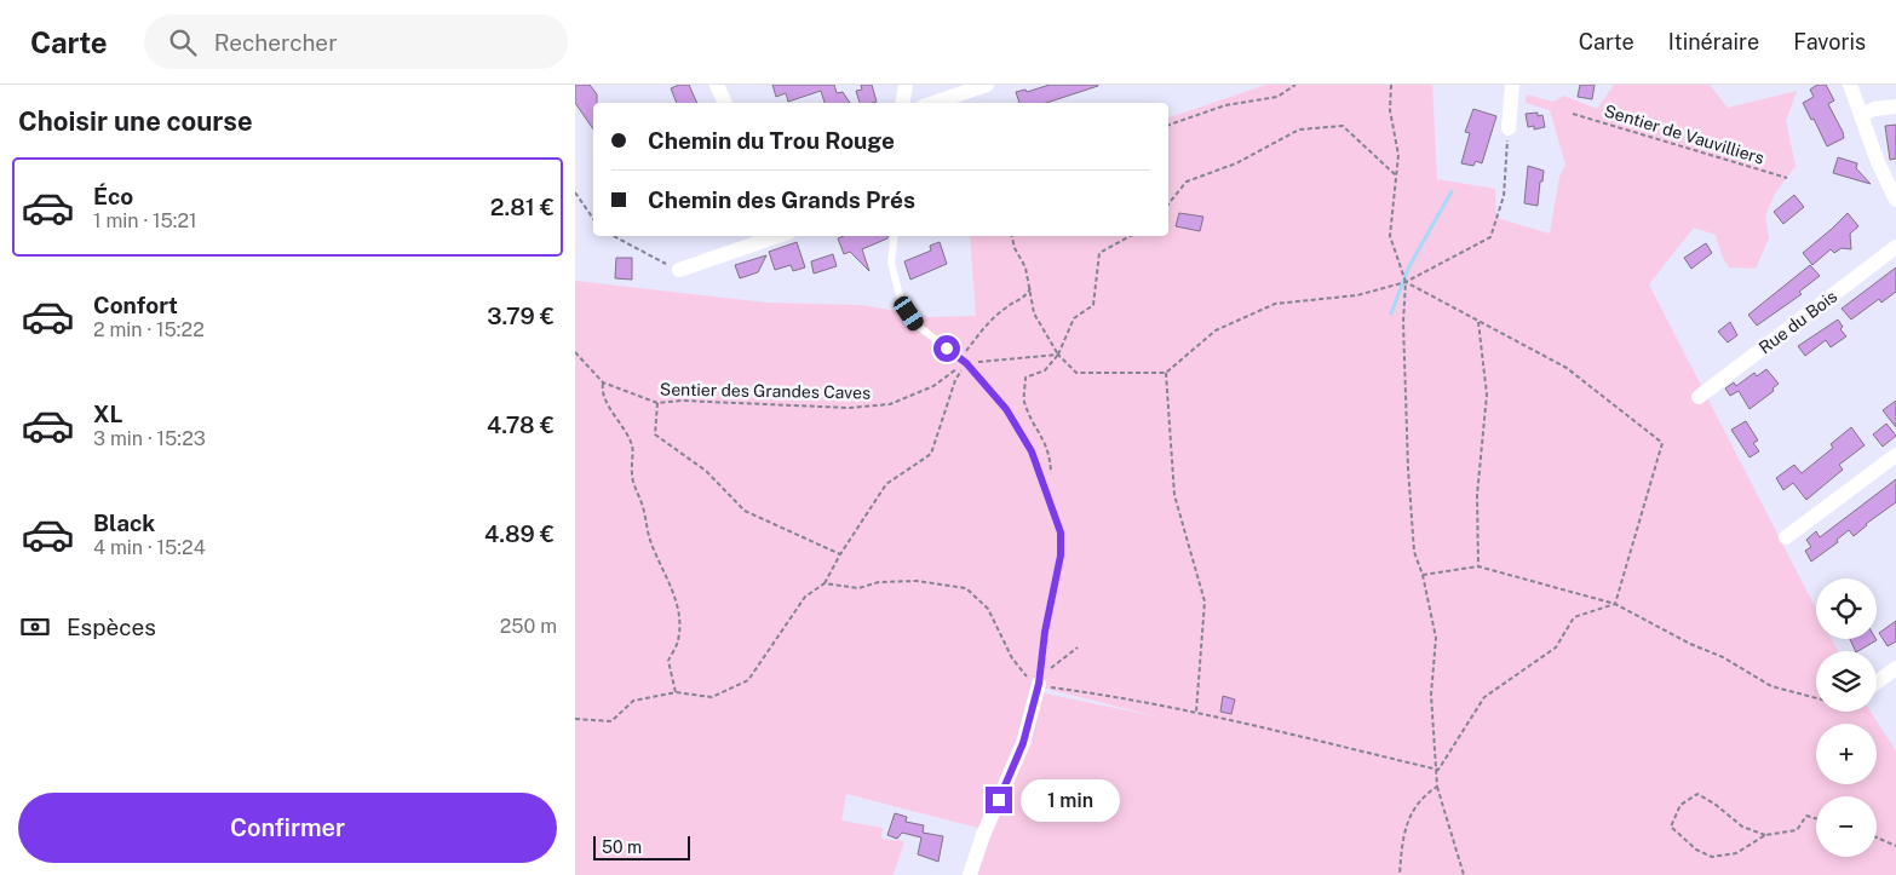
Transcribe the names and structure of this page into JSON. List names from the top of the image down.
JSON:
{
  "streets": {
    "street": ["Rue du Bois"],
    "path": ["Sentier de Vauvilliers", "Sentier des Grandes Caves"]
  },
  "scale_bar": "50 m",
  "page": {
    "header": "Carte",
    "search": "Rechercher",
    "nav": ["Carte", "Itinéraire", "Favoris"],
    "heading": "Choisir une course",
    "banner": ["Chemin du Trou Rouge", "Chemin des Grands Prés"],
    "list": [
      {
        "name": "Éco",
        "note": "1 min · 15:21",
        "value": "2.81 €"
      },
      {
        "name": "Confort",
        "note": "2 min · 15:22",
        "value": "3.79 €"
      },
      {
        "name": "XL",
        "note": "3 min · 15:23",
        "value": "4.78 €"
      },
      {
        "name": "Black",
        "note": "4 min · 15:24",
        "value": "4.89 €"
      }
    ],
    "map_buttons": ["+", "−"],
    "pay": ["Espèces", "250 m"],
    "bubble": "1 min",
    "buttons": "Confirmer",
    "scale": "50 m"
  }
}
